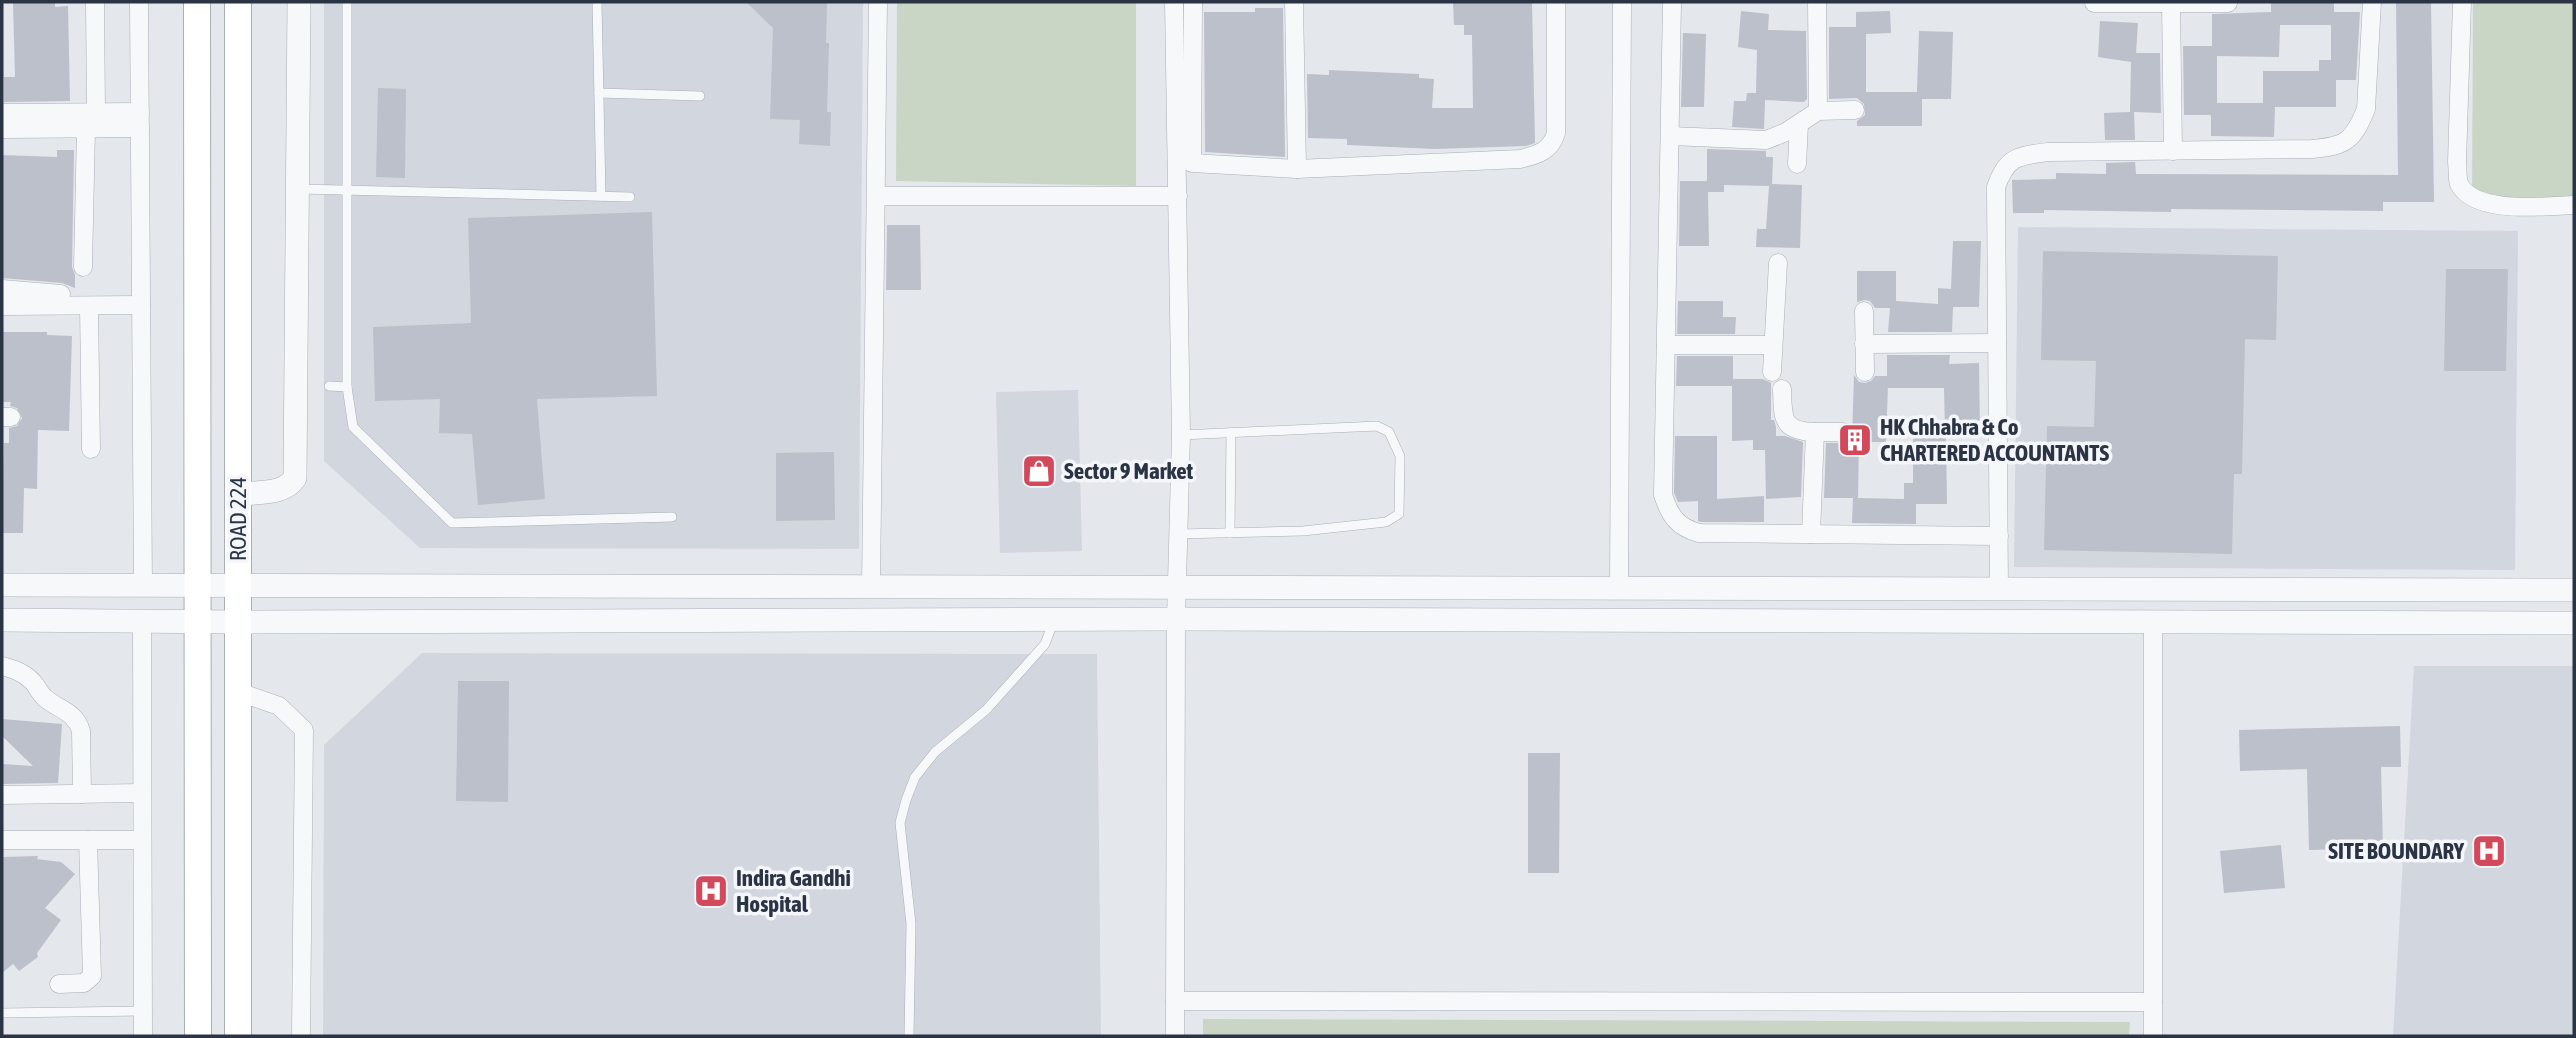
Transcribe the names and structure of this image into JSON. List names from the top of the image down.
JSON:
{
  "streets": {
    "main road": ["ROAD 224"]
  },
  "places": {
    "building": ["HK Chhabra & Co CHARTERED ACCOUNTANTS"],
    "shop": ["Sector 9 Market"],
    "hospital": ["SITE BOUNDARY", "Indira Gandhi Hospital"]
  }
}
